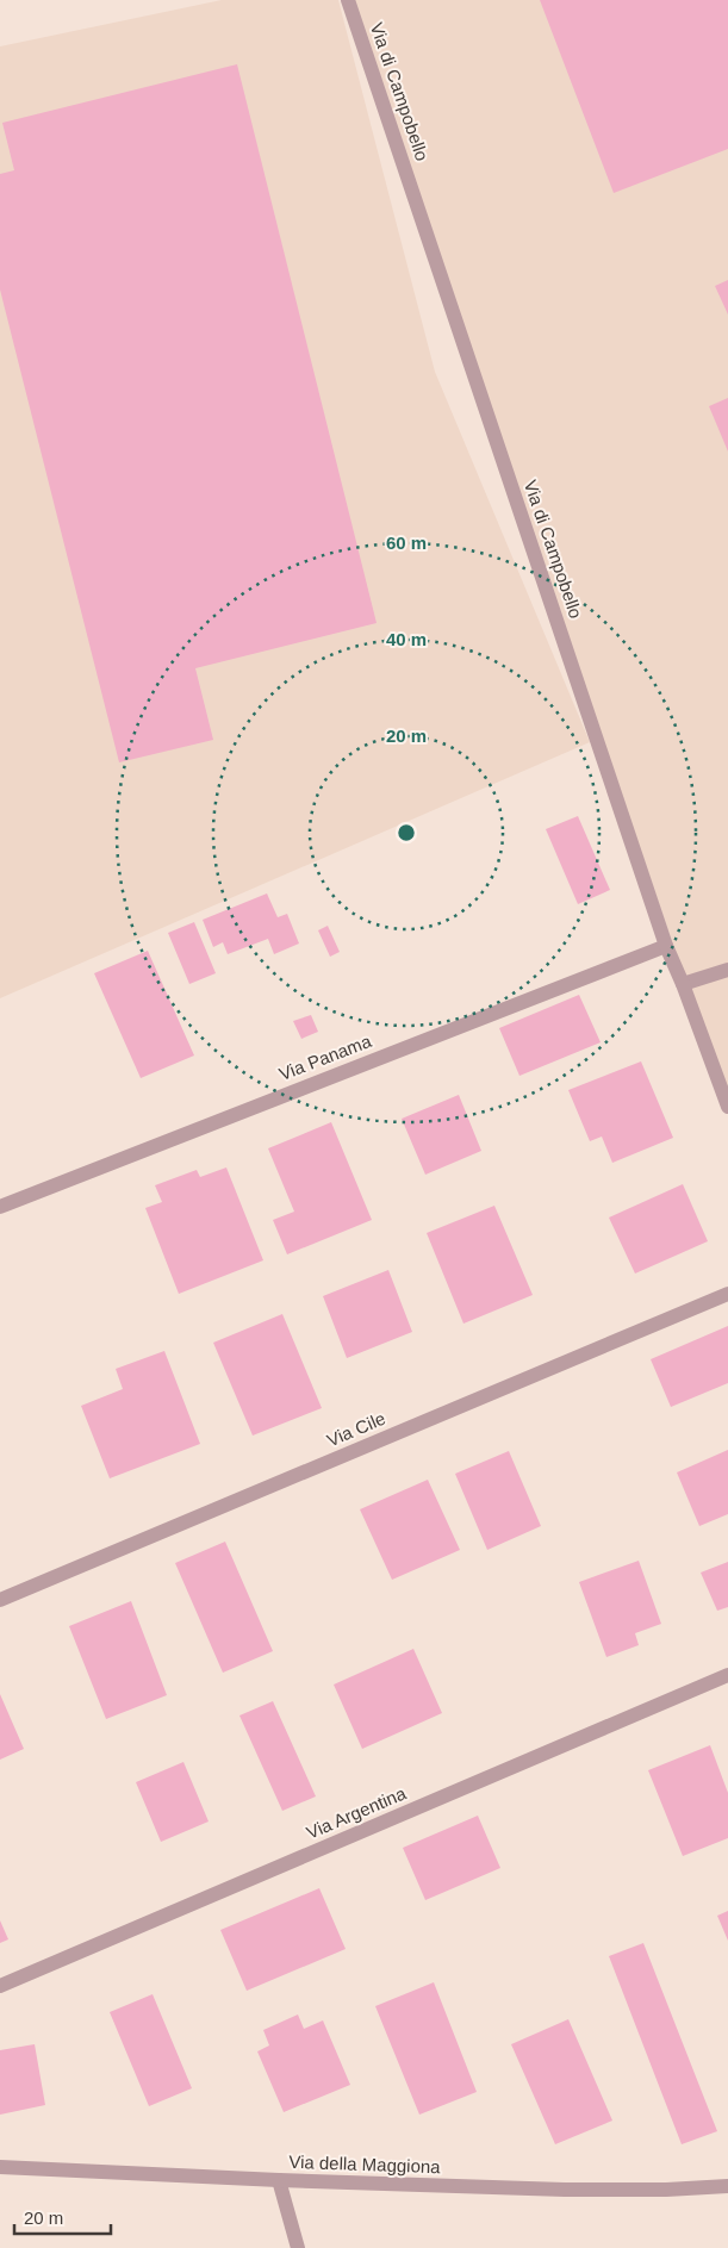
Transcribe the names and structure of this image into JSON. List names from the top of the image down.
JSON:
{
  "streets": {
    "street": [
      "Via di Campobello",
      "Via Panama",
      "Via Cile",
      "Via Argentina",
      "Via della Maggiona"
    ]
  },
  "crossings": [
    ["Via di Campobello", "Via Panama"]
  ],
  "scale_bar": "20 m",
  "rings": ["60 m", "40 m", "20 m"]
}
